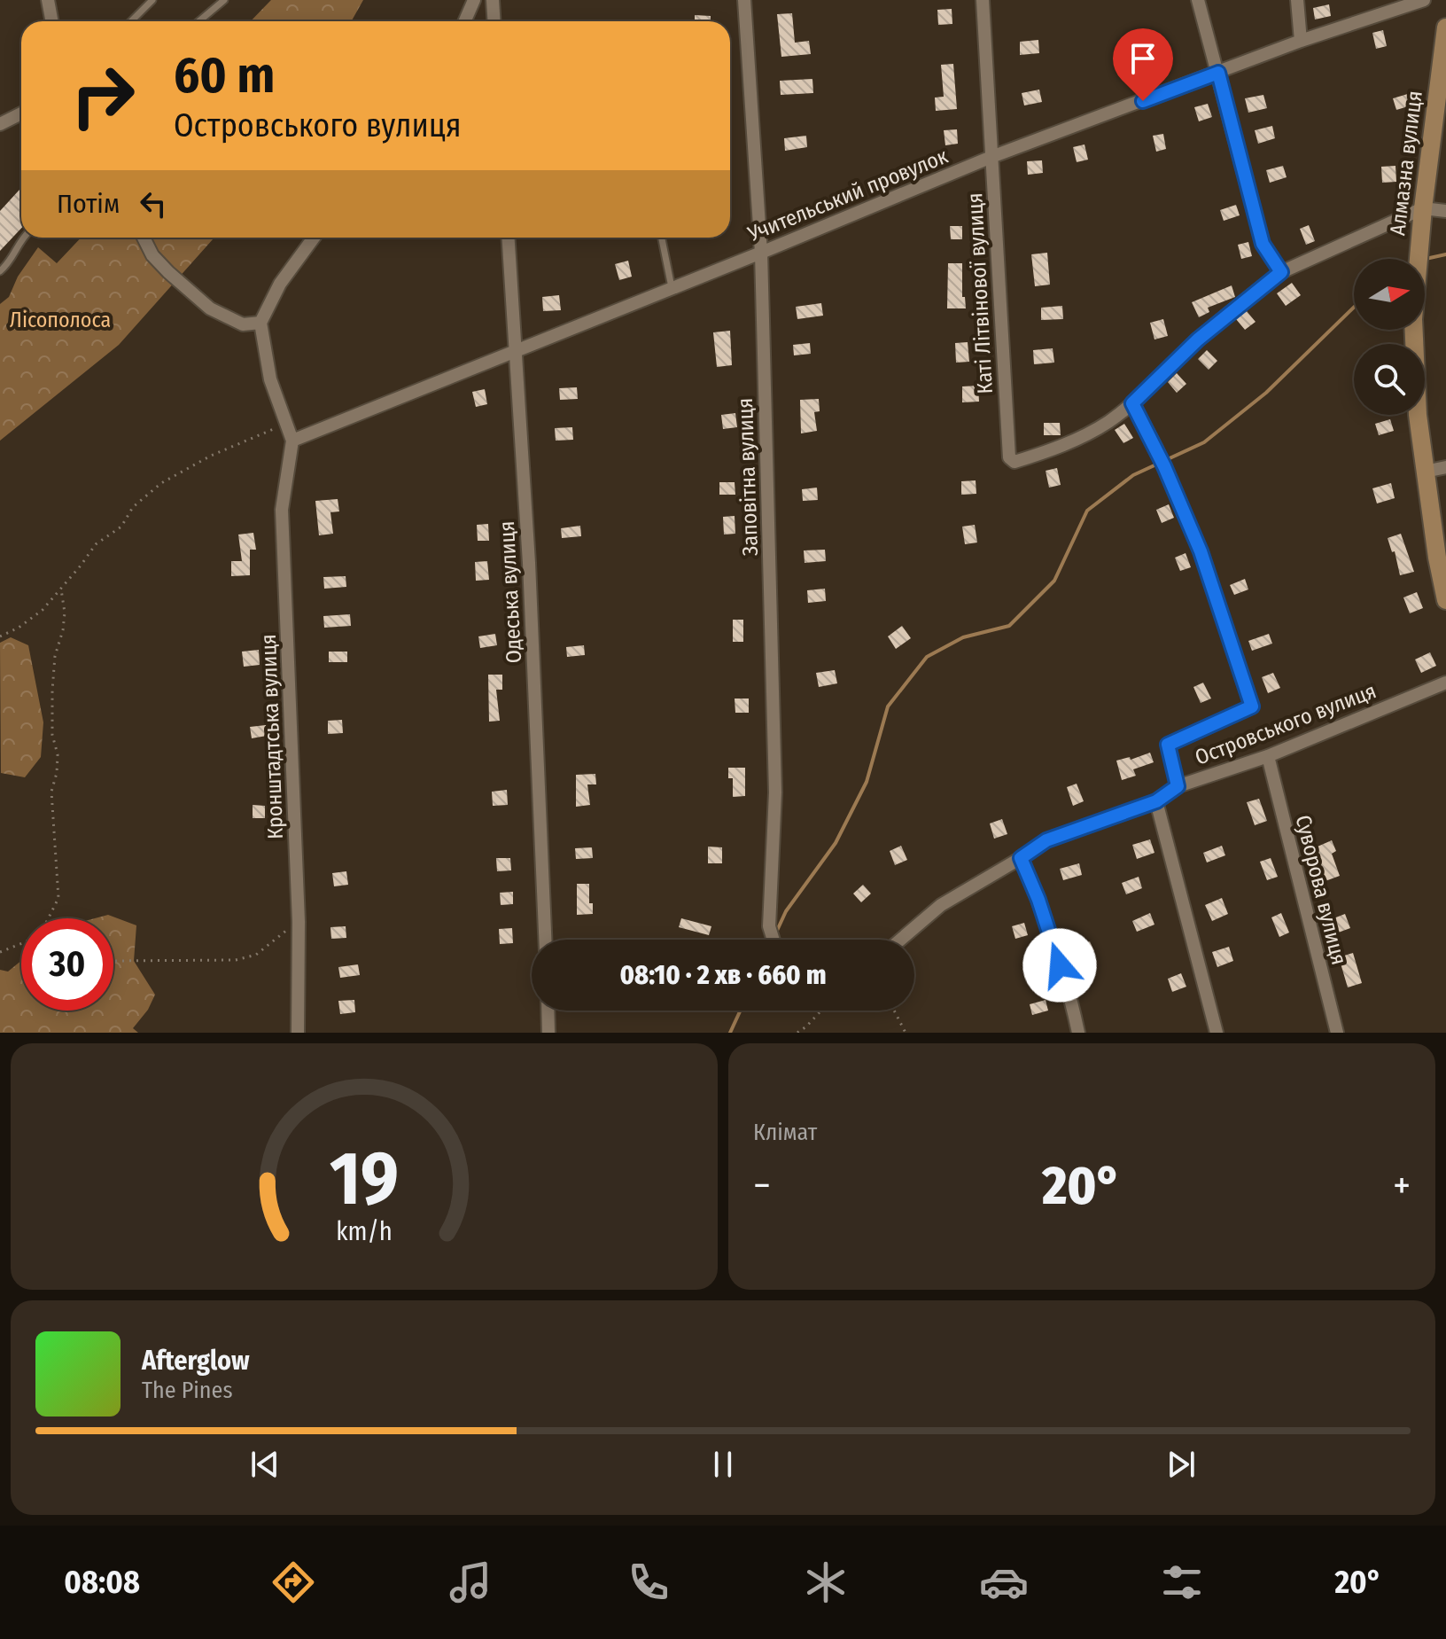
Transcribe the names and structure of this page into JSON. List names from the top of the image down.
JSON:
{
  "streets": {
    "main road": ["Алмазна вулиця"],
    "street": [
      "Учительський провулок",
      "Каті Літвінової вулиця",
      "Заповітна вулиця",
      "Одеська вулиця",
      "Островського вулиця",
      "Кронштадтська вулиця",
      "Суворова вулиця"
    ]
  },
  "crossings": [
    ["Учительський провулок", "Каті Літвінової вулиця"],
    ["Учительський провулок", "Заповітна вулиця"],
    ["Учительський провулок", "Одеська вулиця"],
    ["Учительський провулок", "Кронштадтська вулиця"],
    ["Островського вулиця", "Суворова вулиця"]
  ],
  "parks": ["Лісополоса"],
  "north": "right",
  "page": {
    "turn": ["60 m", "Островського вулиця"],
    "then": "Потім",
    "limit": "30",
    "trip": "08:10 · 2 хв · 660 m",
    "tile": "Клімат",
    "heat": ["−", "20°", "+"],
    "song": ["Afterglow", "The Pines"],
    "tabs": ["08:08", "20°"],
    "gauge": ["19", "km/h"]
  }
}
